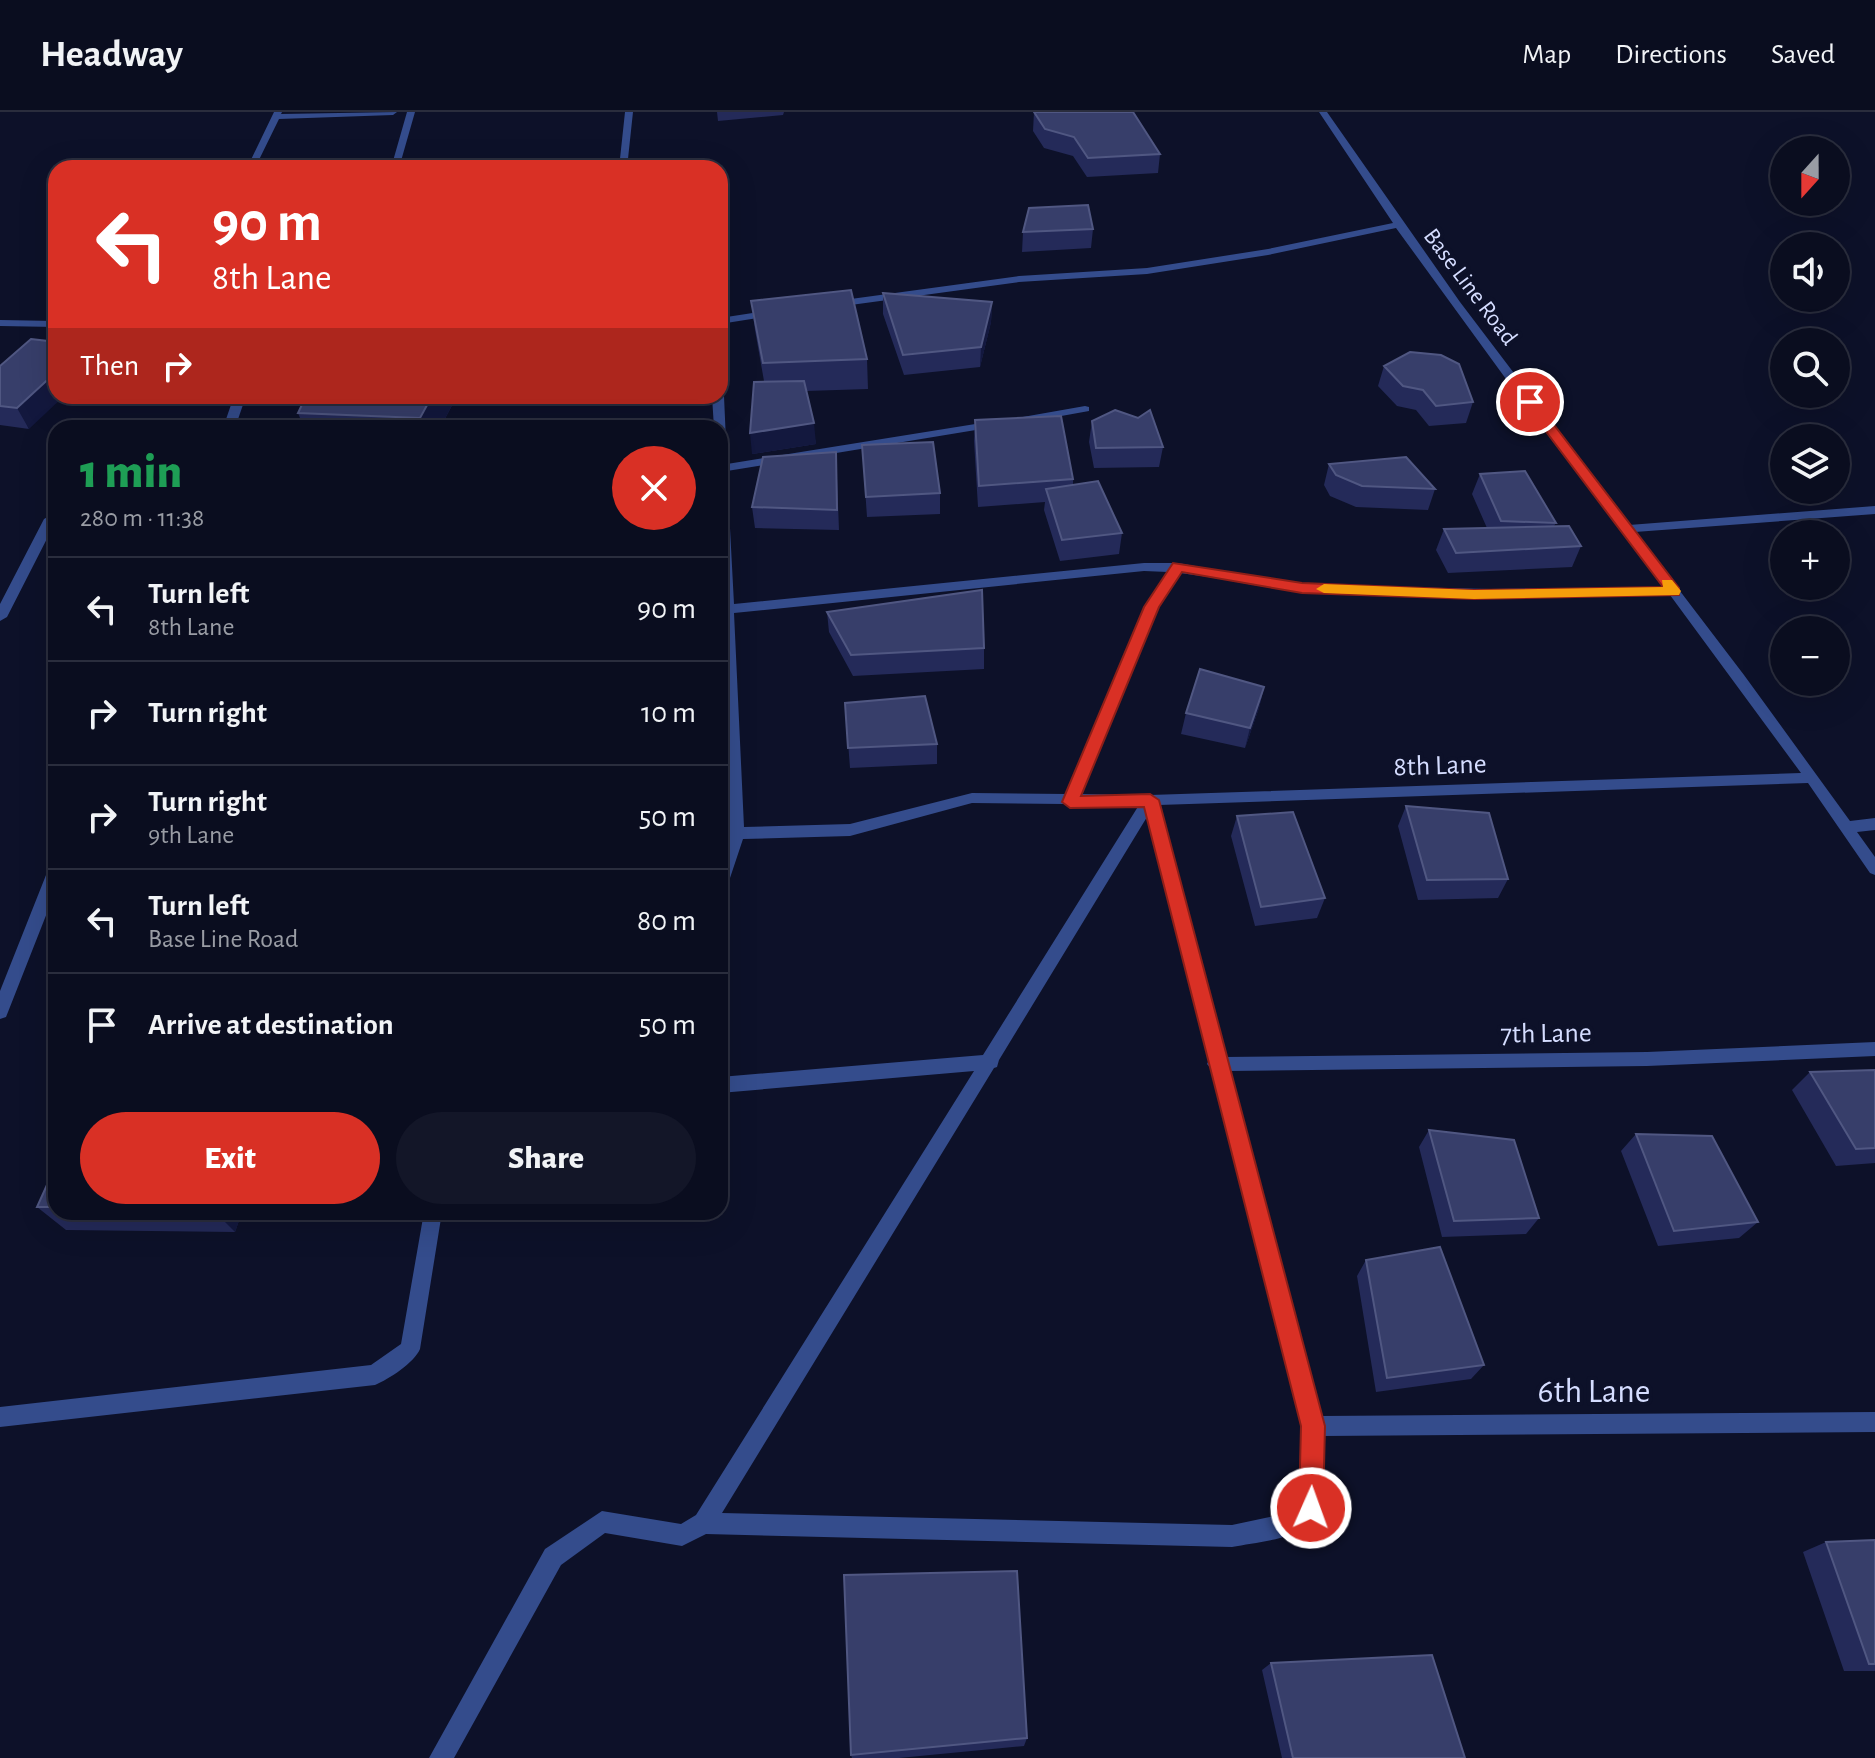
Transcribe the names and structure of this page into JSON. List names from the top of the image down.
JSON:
{
  "streets": {
    "street": [
      "Base Line Road",
      "8th Lane",
      "7th Lane",
      "6th Lane"
    ]
  },
  "crossings": [
    ["Base Line Road", "8th Lane"]
  ],
  "north": "bottom",
  "page": {
    "header": "Headway",
    "nav": ["Map", "Directions", "Saved"],
    "map_buttons": ["+", "−"],
    "turn": ["90 m", "8th Lane"],
    "then": "Then",
    "heading": ["1 min", "280 m · 11:38"],
    "list": [
      {
        "name": "Turn left",
        "note": "8th Lane",
        "value": "90 m"
      },
      {
        "name": "Turn right",
        "value": "10 m"
      },
      {
        "name": "Turn right",
        "note": "9th Lane",
        "value": "50 m"
      },
      {
        "name": "Turn left",
        "note": "Base Line Road",
        "value": "80 m"
      },
      {
        "name": "Arrive at destination",
        "value": "50 m"
      }
    ],
    "buttons": ["Exit", "Share"]
  }
}
